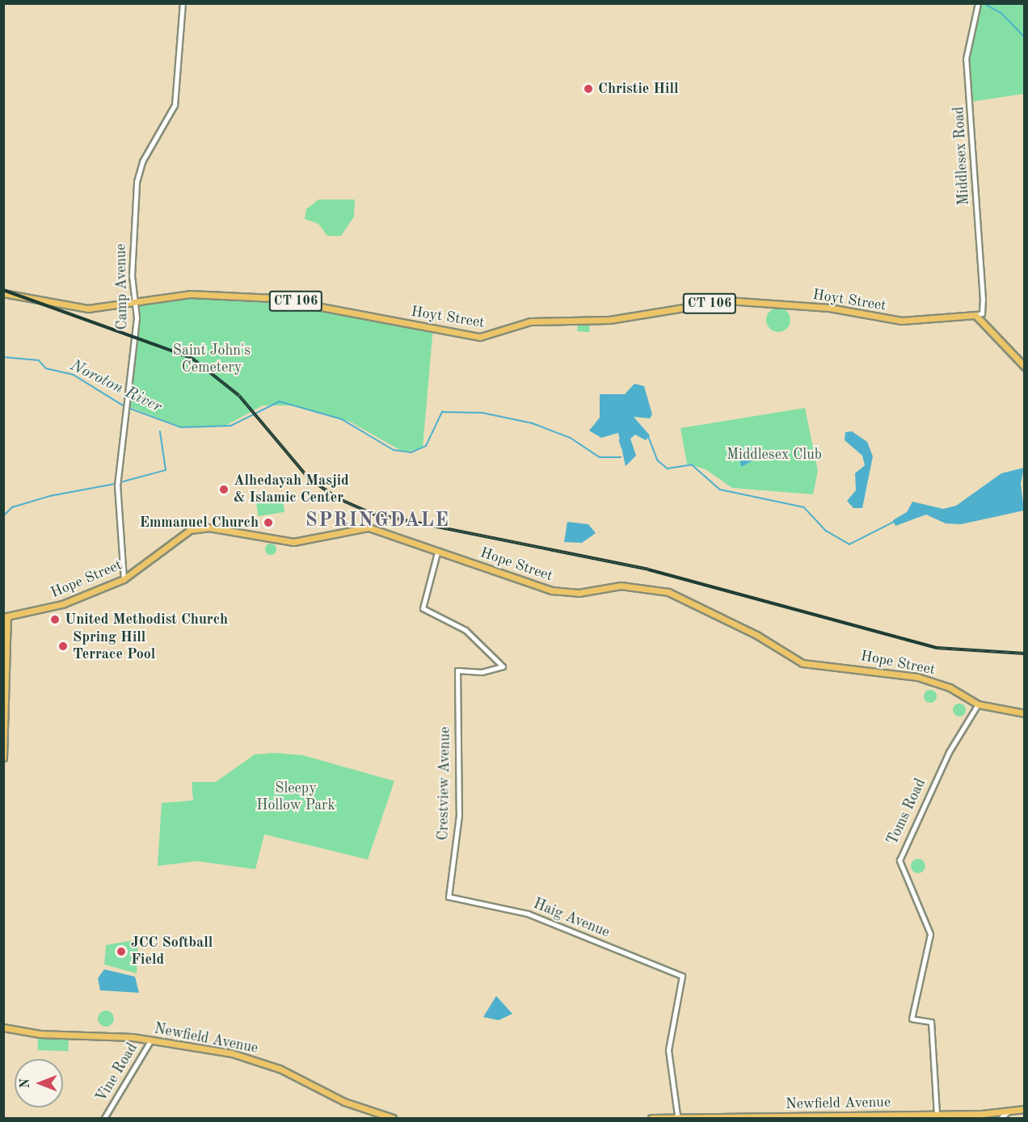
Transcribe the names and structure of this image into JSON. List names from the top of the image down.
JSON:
{
  "streets": {
    "main road": [
      "Hoyt Street",
      "CT 106",
      "Hope Street",
      "Newfield Avenue"
    ],
    "street": [
      "Middlesex Road",
      "Camp Avenue",
      "Crestview Avenue",
      "Toms Road",
      "Haig Avenue",
      "Vine Road"
    ]
  },
  "crossings": [
    ["Middlesex Road", "Hoyt Street"],
    ["Camp Avenue", "Hoyt Street"],
    ["Camp Avenue", "Hope Street"],
    ["Hope Street", "Crestview Avenue"],
    ["Hope Street", "Toms Road"],
    ["Crestview Avenue", "Haig Avenue"],
    ["Toms Road", "Newfield Avenue"],
    ["Haig Avenue", "Newfield Avenue"],
    ["Newfield Avenue", "Vine Road"]
  ],
  "districts": ["SPRINGDALE"],
  "water": ["Noroton River"],
  "parks": ["Saint John's Cemetery", "Middlesex Club", "Sleepy Hollow Park"],
  "places": [
    "Christie Hill",
    "Alhedayah Masjid & Islamic Center",
    "Emmanuel Church",
    "United Methodist Church",
    "Spring Hill Terrace Pool",
    "JCC Softball Field"
  ],
  "north": "left"
}
